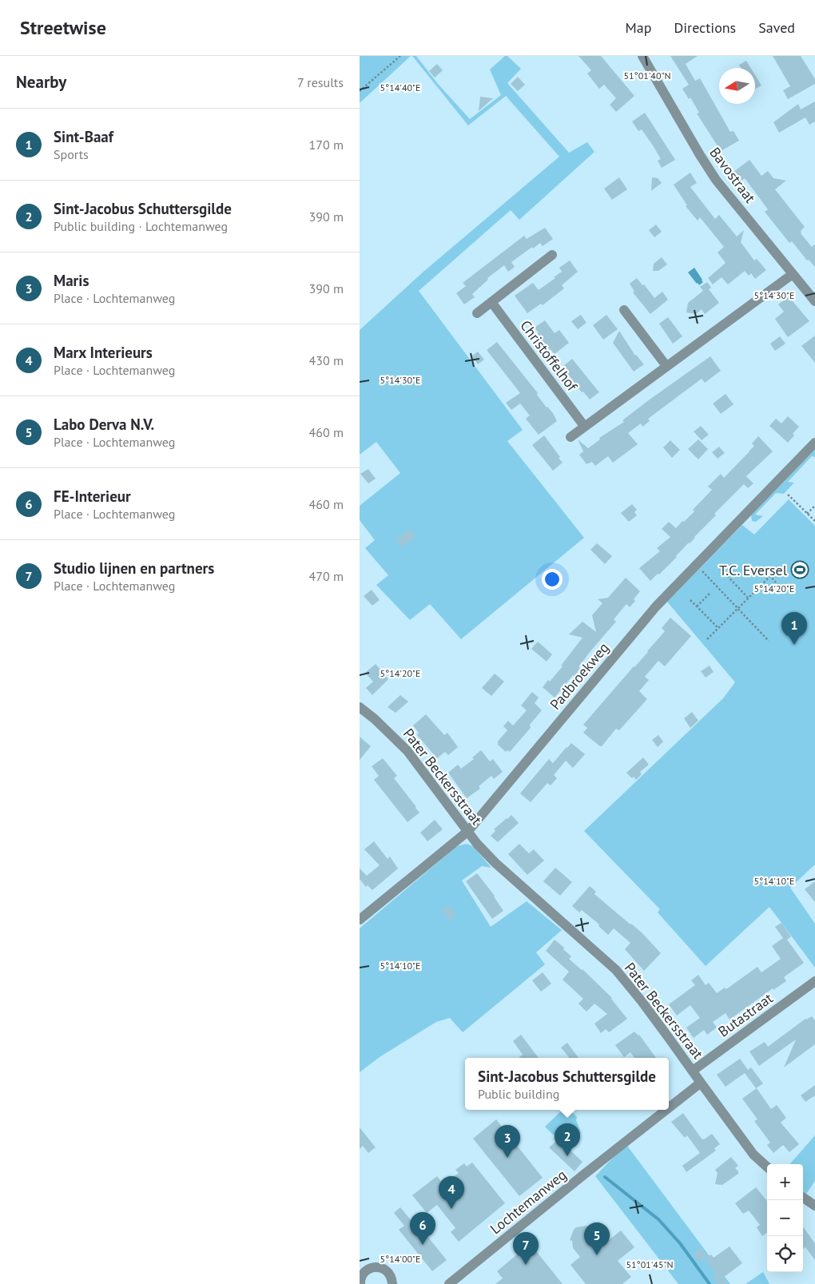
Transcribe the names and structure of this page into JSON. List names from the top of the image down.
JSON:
{
  "streets": {
    "street": [
      "Bavostraat",
      "Christoffelhof",
      "Padbroekweg",
      "Pater Beckersstraat",
      "Butastraat",
      "Lochtemanweg"
    ]
  },
  "crossings": [
    ["Padbroekweg", "Pater Beckersstraat"],
    ["Pater Beckersstraat", "Butastraat"],
    ["Pater Beckersstraat", "Lochtemanweg"]
  ],
  "places": {
    "sports": ["T.C. Eversel"]
  },
  "north": "left",
  "page": {
    "header": "Streetwise",
    "nav": ["Map", "Directions", "Saved"],
    "heading": ["Nearby", "7 results"],
    "list": [
      {
        "mark": "1",
        "name": "Sint-Baaf",
        "note": "Sports",
        "value": "170 m"
      },
      {
        "mark": "2",
        "name": "Sint-Jacobus Schuttersgilde",
        "note": "Public building · Lochtemanweg",
        "value": "390 m"
      },
      {
        "mark": "3",
        "name": "Maris",
        "note": "Place · Lochtemanweg",
        "value": "390 m"
      },
      {
        "mark": "4",
        "name": "Marx Interieurs",
        "note": "Place · Lochtemanweg",
        "value": "430 m"
      },
      {
        "mark": "5",
        "name": "Labo Derva N.V.",
        "note": "Place · Lochtemanweg",
        "value": "460 m"
      },
      {
        "mark": "6",
        "name": "FE-Interieur",
        "note": "Place · Lochtemanweg",
        "value": "460 m"
      },
      {
        "mark": "7",
        "name": "Studio lijnen en partners",
        "note": "Place · Lochtemanweg",
        "value": "470 m"
      }
    ],
    "pins": [
      "1",
      "2",
      "3",
      "4",
      "6",
      "5",
      "7"
    ],
    "popup": ["Sint-Jacobus Schuttersgilde", "Public building"],
    "map_buttons": ["+", "−"]
  },
  "coordinates": [
    "51°01'40\"N",
    "5°14'40\"E",
    "5°14'30\"E",
    "5°14'20\"E",
    "5°14'10\"E",
    "5°14'00\"E",
    "51°01'45\"N"
  ]
}
